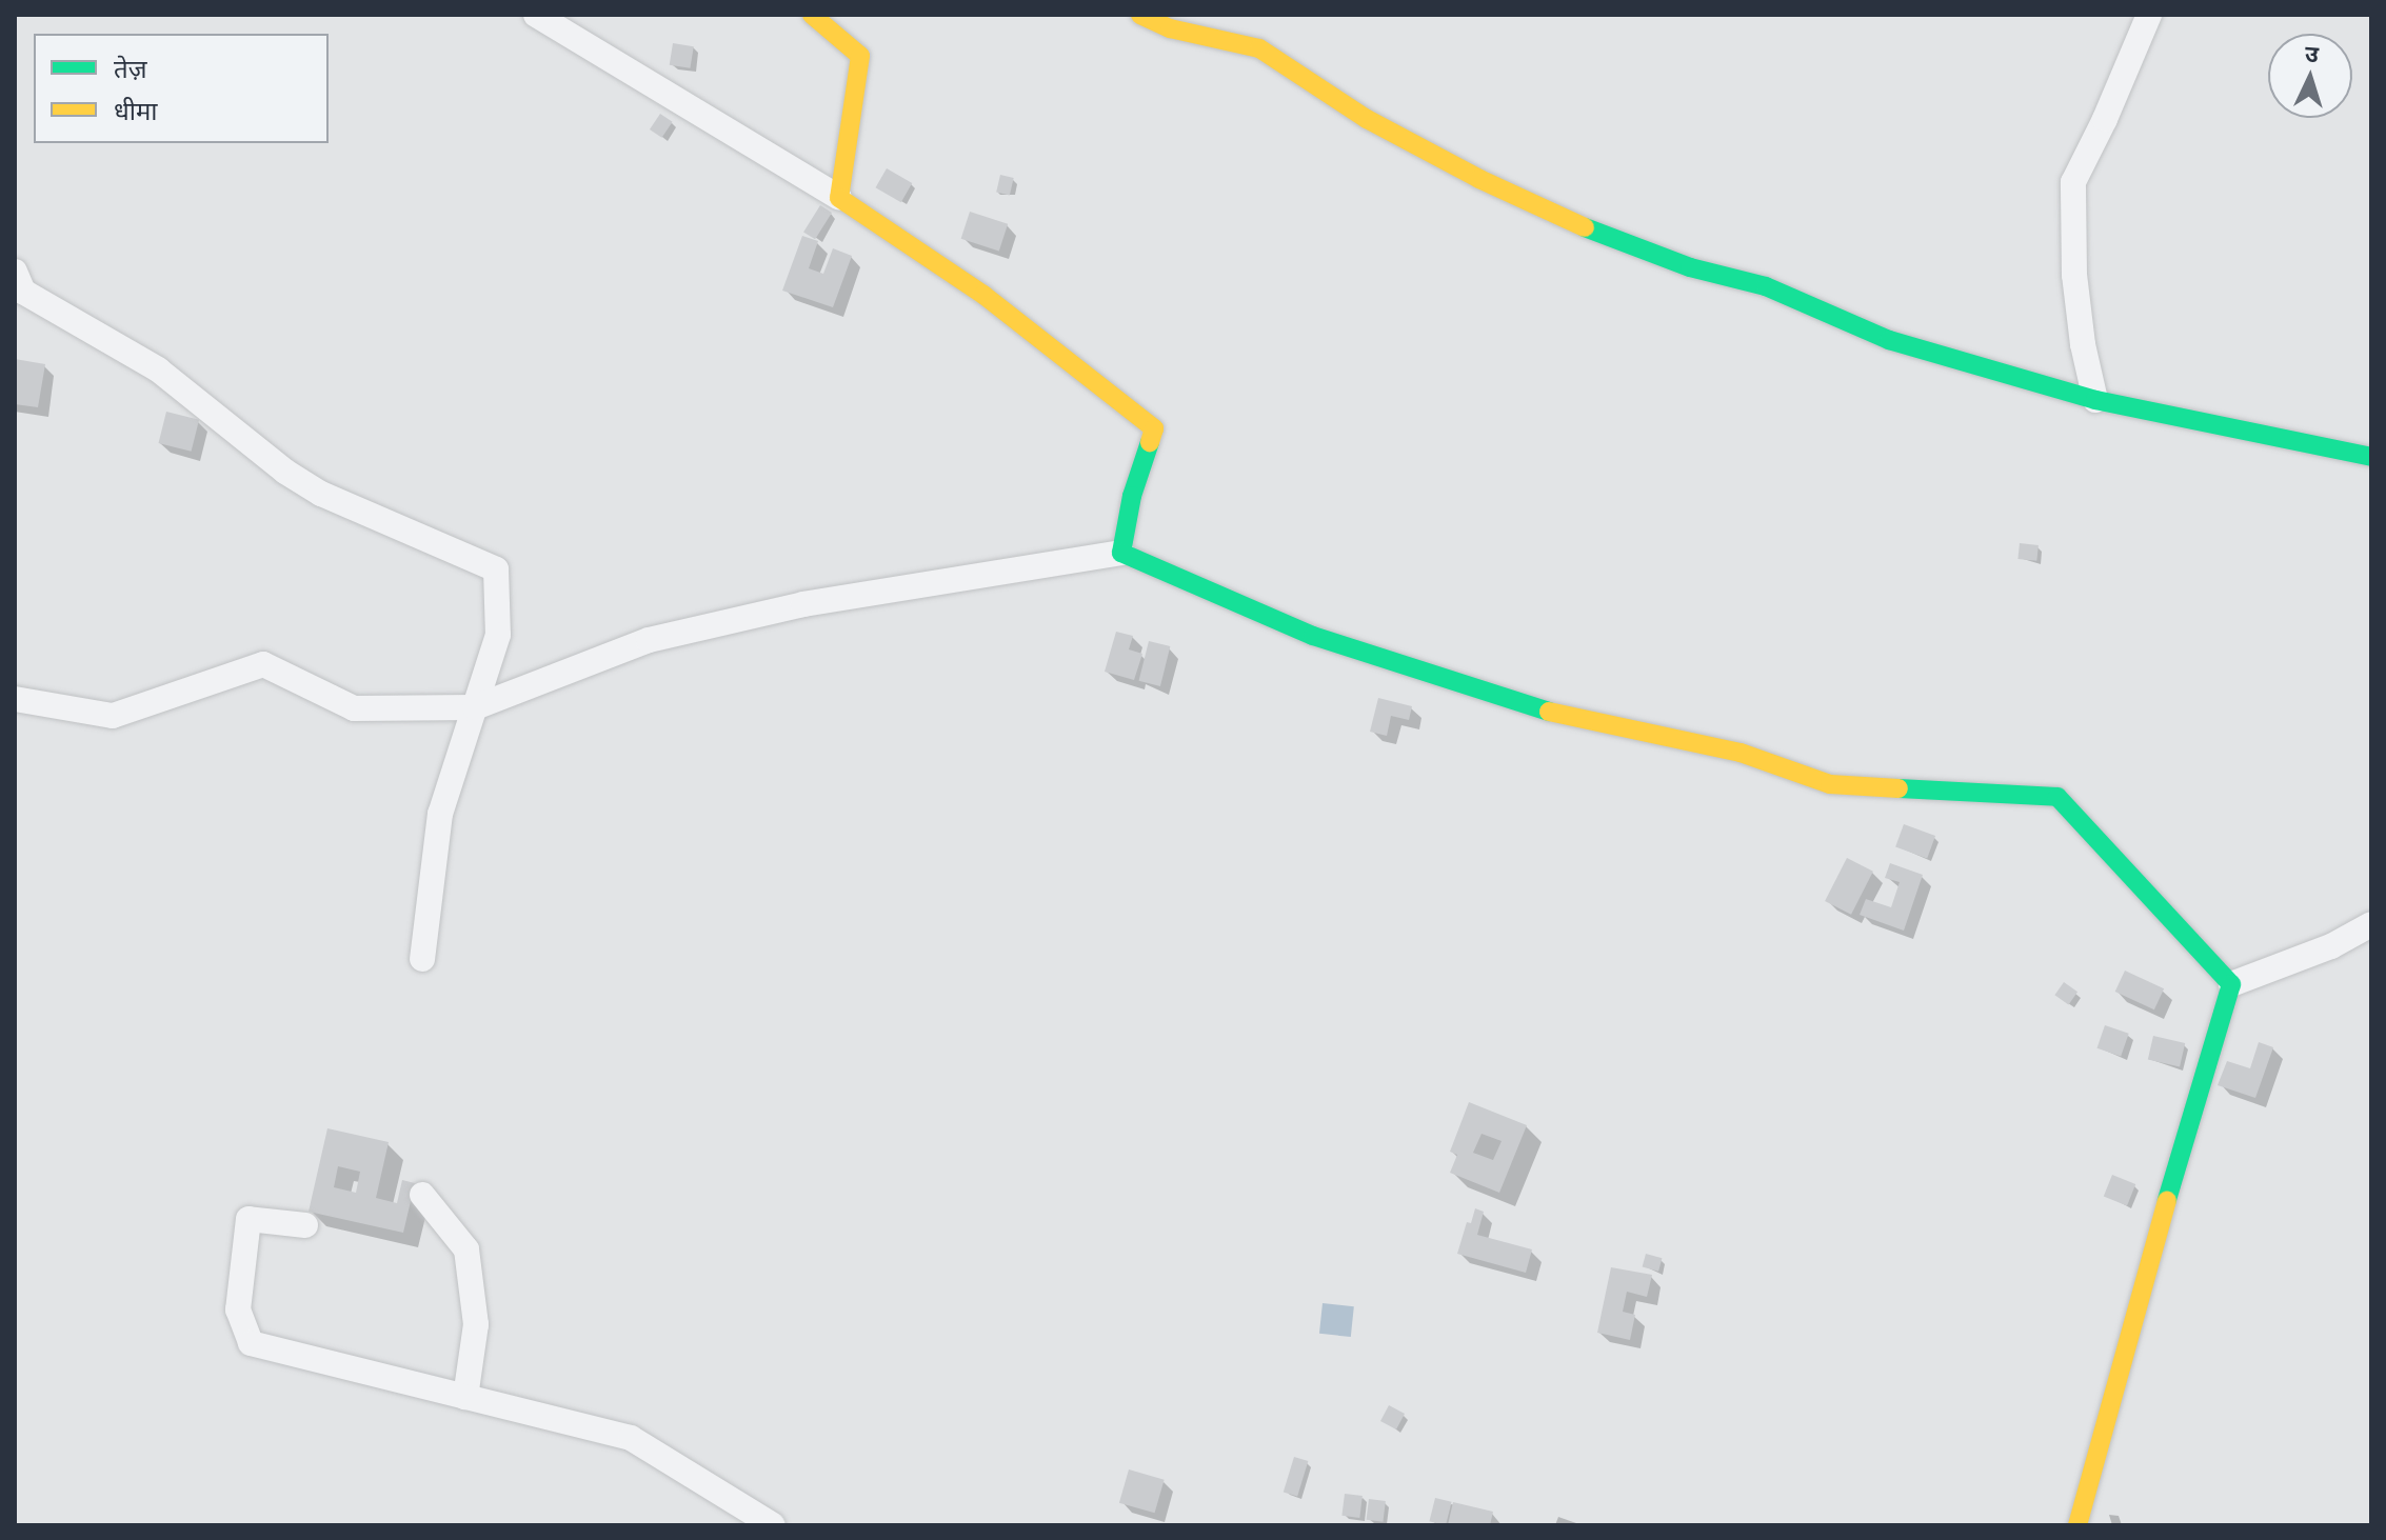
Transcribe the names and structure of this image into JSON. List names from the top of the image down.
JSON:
{
  "legend": ["तेज़", "धीमा"],
  "north": "top"
}
